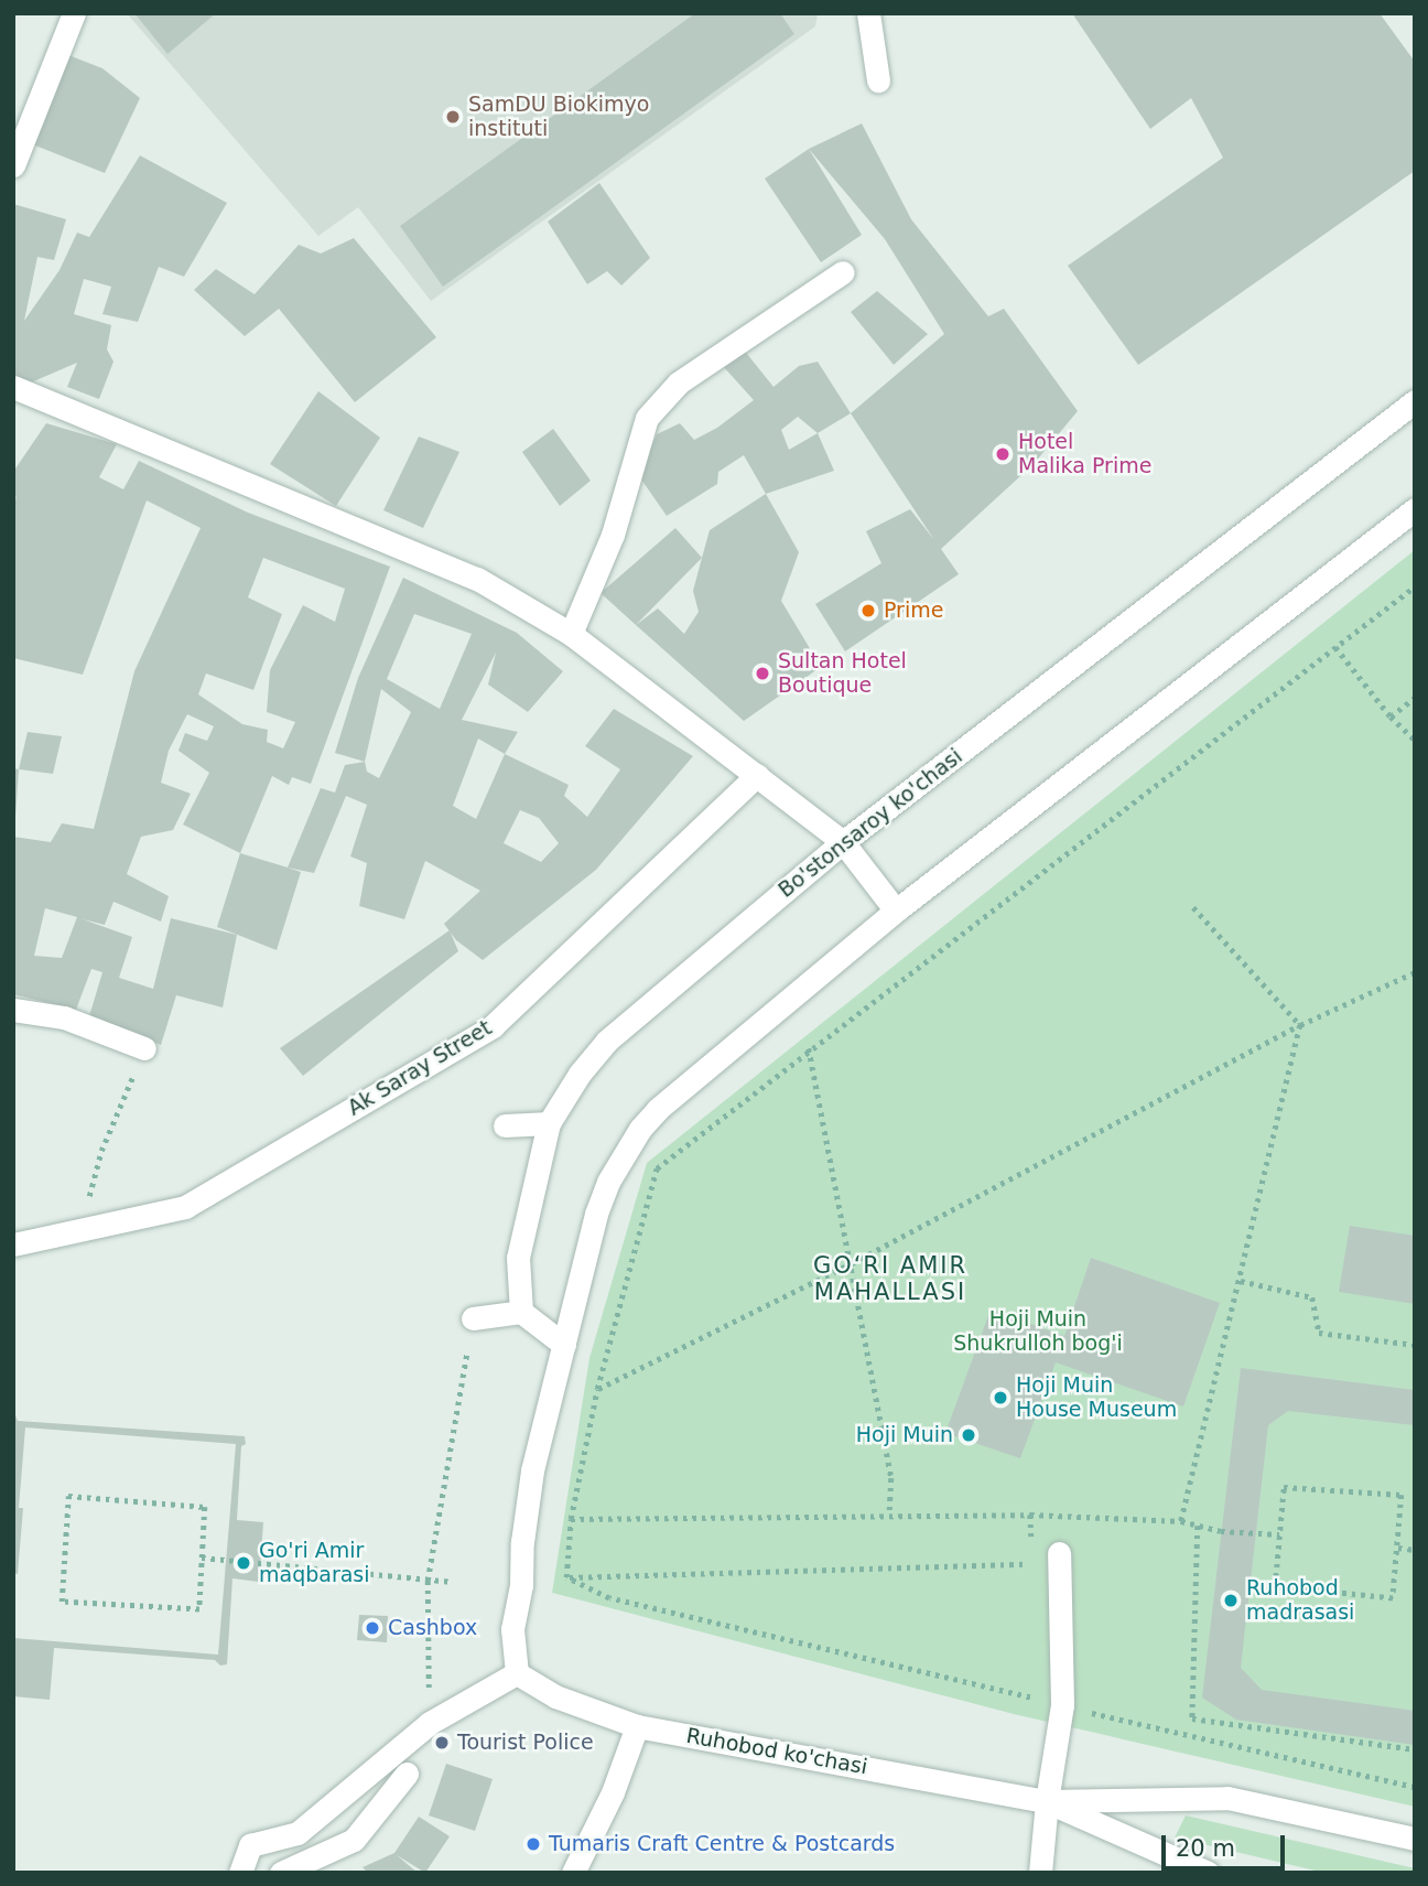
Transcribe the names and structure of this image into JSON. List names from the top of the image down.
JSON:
{
  "streets": {
    "street": ["Bo'stonsaroy ko'chasi", "Ak Saray Street", "Ruhobod ko'chasi"]
  },
  "districts": ["GO‘RI AMIR MAHALLASI"],
  "parks": ["Hoji Muin Shukrulloh bog'i"],
  "places": [
    "SamDU Biokimyo instituti",
    "Hotel Malika Prime",
    "Prime",
    "Sultan Hotel Boutique",
    "Hoji Muin House Museum",
    "Hoji Muin",
    "Go'ri Amir maqbarasi",
    "Ruhobod madrasasi",
    "Cashbox",
    "Tourist Police",
    "Tumaris Craft Centre & Postcards"
  ],
  "scale_bar": "20 m"
}
